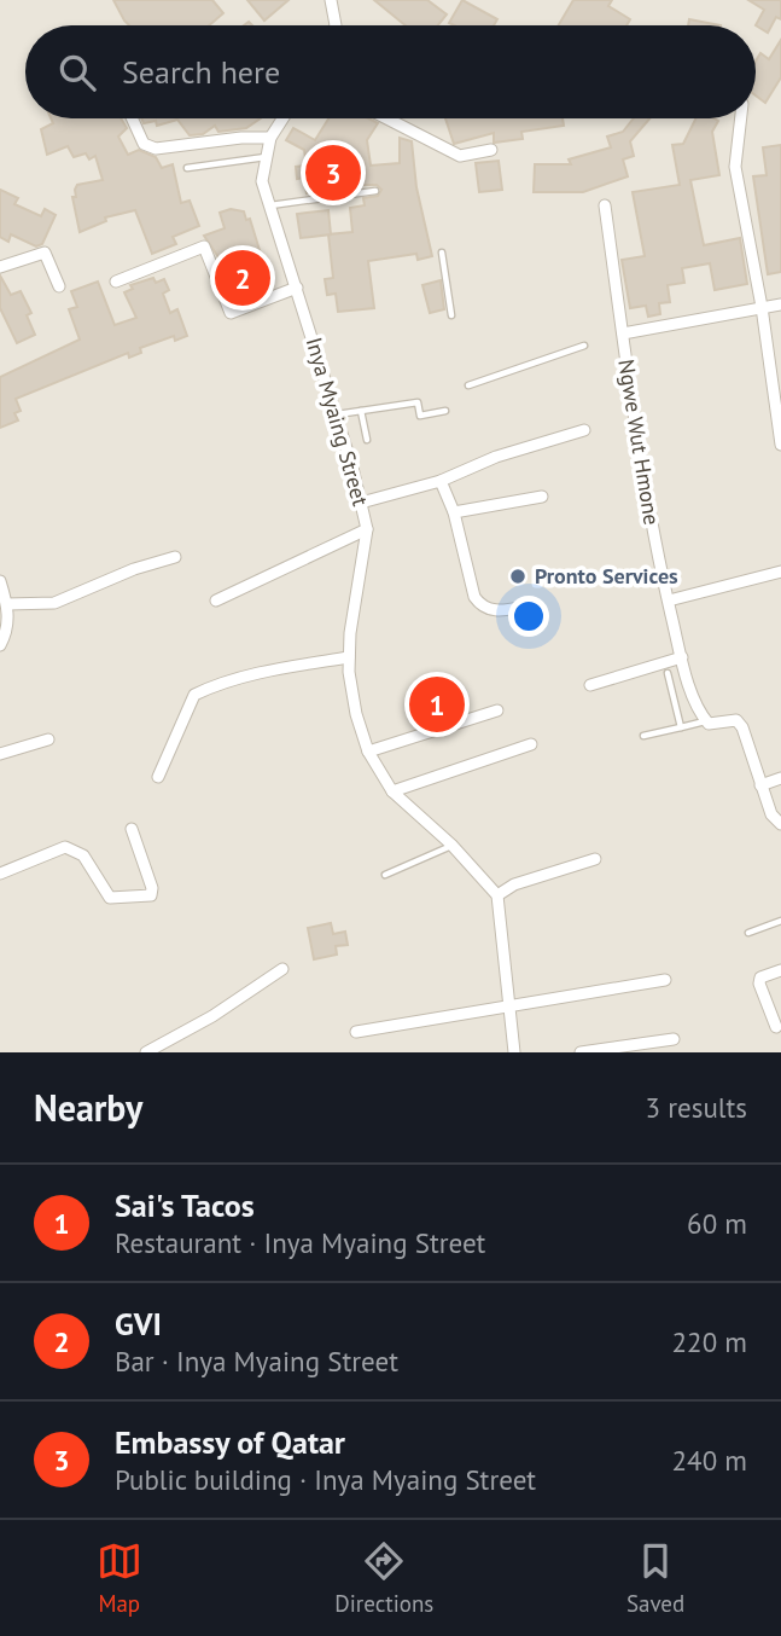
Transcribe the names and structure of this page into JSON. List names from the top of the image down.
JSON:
{
  "streets": {
    "street": ["Inya Myaing Street", "Ngwe Wut Hmone"]
  },
  "places": ["Pronto Services"],
  "page": {
    "search": "Search here",
    "pins": ["3", "2", "1"],
    "heading": ["Nearby", "3 results"],
    "list": [
      {
        "mark": "1",
        "name": "Sai's Tacos",
        "note": "Restaurant · Inya Myaing Street",
        "value": "60 m"
      },
      {
        "mark": "2",
        "name": "GVI",
        "note": "Bar · Inya Myaing Street",
        "value": "220 m"
      },
      {
        "mark": "3",
        "name": "Embassy of Qatar",
        "note": "Public building · Inya Myaing Street",
        "value": "240 m"
      }
    ],
    "nav": ["Map", "Directions", "Saved"]
  }
}
